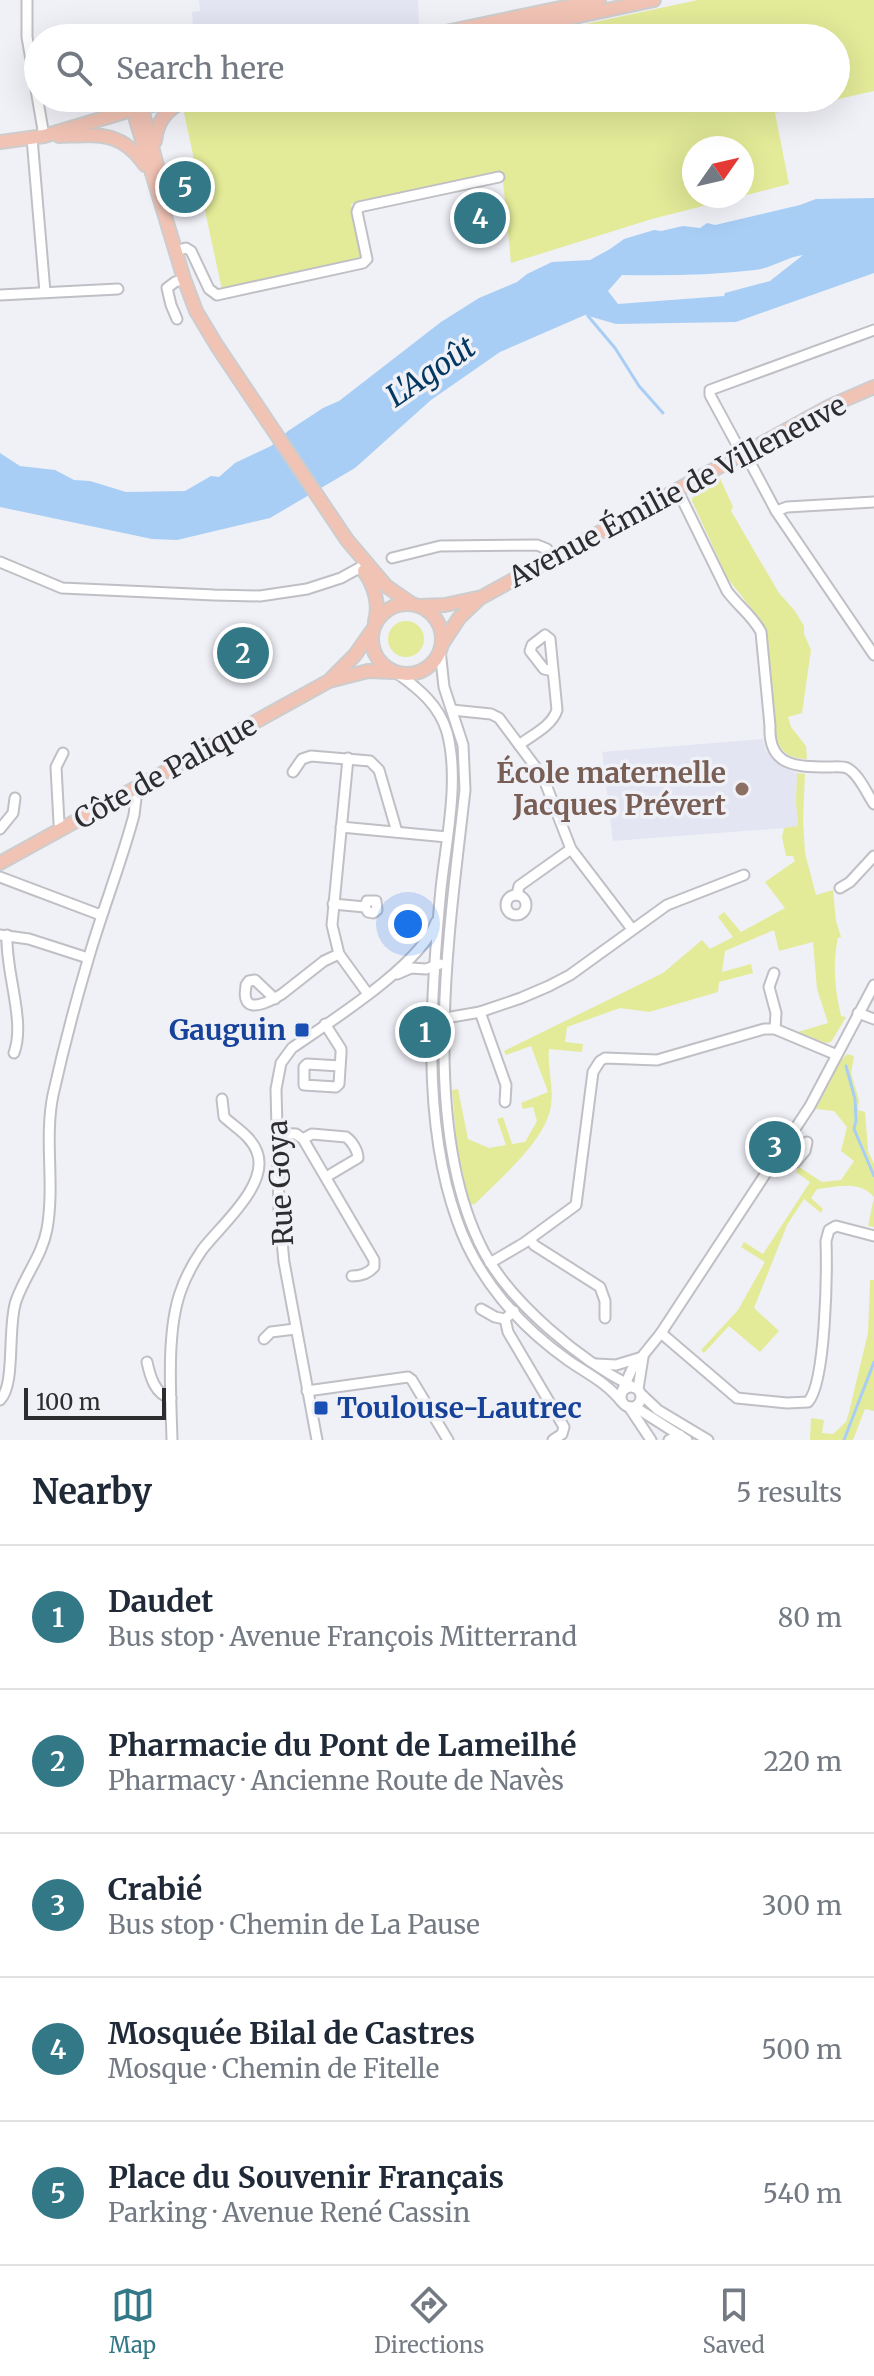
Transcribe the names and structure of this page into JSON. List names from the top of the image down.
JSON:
{
  "streets": {
    "main road": ["Avenue Émilie de Villeneuve", "Côte de Palique"],
    "street": ["Rue Goya"]
  },
  "crossings": [
    ["Avenue Émilie de Villeneuve", "Côte de Palique"]
  ],
  "water": ["L'Agoût"],
  "places": {
    "other": ["École maternelle Jacques Prévert"],
    "transit": ["Gauguin", "Toulouse-Lautrec"]
  },
  "scale_bar": "100 m",
  "north": "top right",
  "page": {
    "search": "Search here",
    "pins": [
      "5",
      "4",
      "2",
      "1",
      "3"
    ],
    "scale": "100 m",
    "heading": ["Nearby", "5 results"],
    "list": [
      {
        "mark": "1",
        "name": "Daudet",
        "note": "Bus stop · Avenue François Mitterrand",
        "value": "80 m"
      },
      {
        "mark": "2",
        "name": "Pharmacie du Pont de Lameilhé",
        "note": "Pharmacy · Ancienne Route de Navès",
        "value": "220 m"
      },
      {
        "mark": "3",
        "name": "Crabié",
        "note": "Bus stop · Chemin de La Pause",
        "value": "300 m"
      },
      {
        "mark": "4",
        "name": "Mosquée Bilal de Castres",
        "note": "Mosque · Chemin de Fitelle",
        "value": "500 m"
      },
      {
        "mark": "5",
        "name": "Place du Souvenir Français",
        "note": "Parking · Avenue René Cassin",
        "value": "540 m"
      }
    ],
    "nav": ["Map", "Directions", "Saved"]
  }
}
